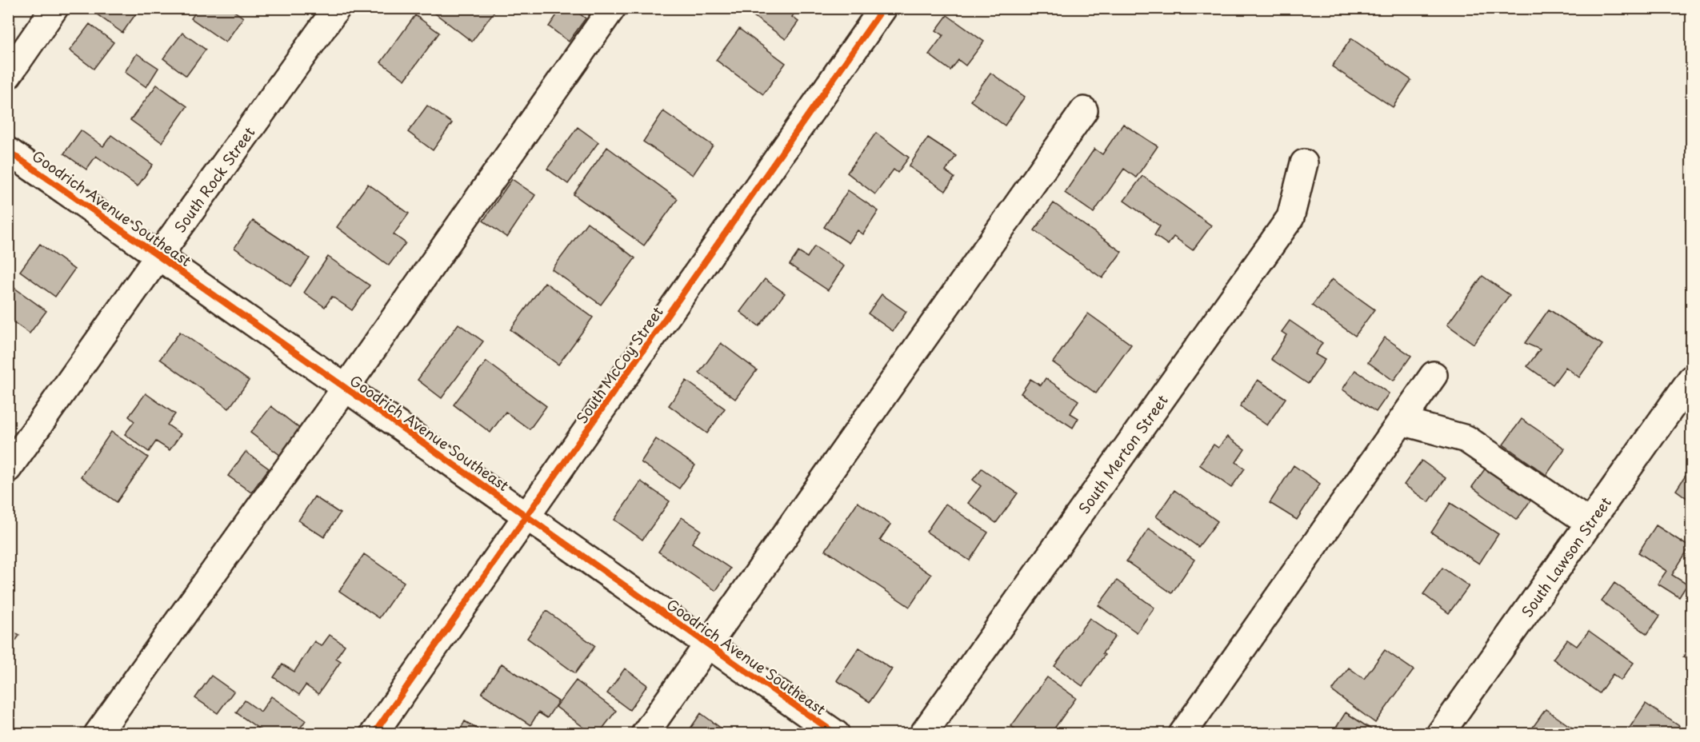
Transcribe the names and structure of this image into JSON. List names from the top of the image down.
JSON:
{
  "streets": {
    "street": [
      "South Rock Street",
      "Goodrich Avenue Southeast",
      "South McCoy Street",
      "South Merton Street",
      "South Lawson Street"
    ]
  },
  "crossings": [
    ["South Rock Street", "Goodrich Avenue Southeast"],
    ["Goodrich Avenue Southeast", "South McCoy Street"]
  ]
}
